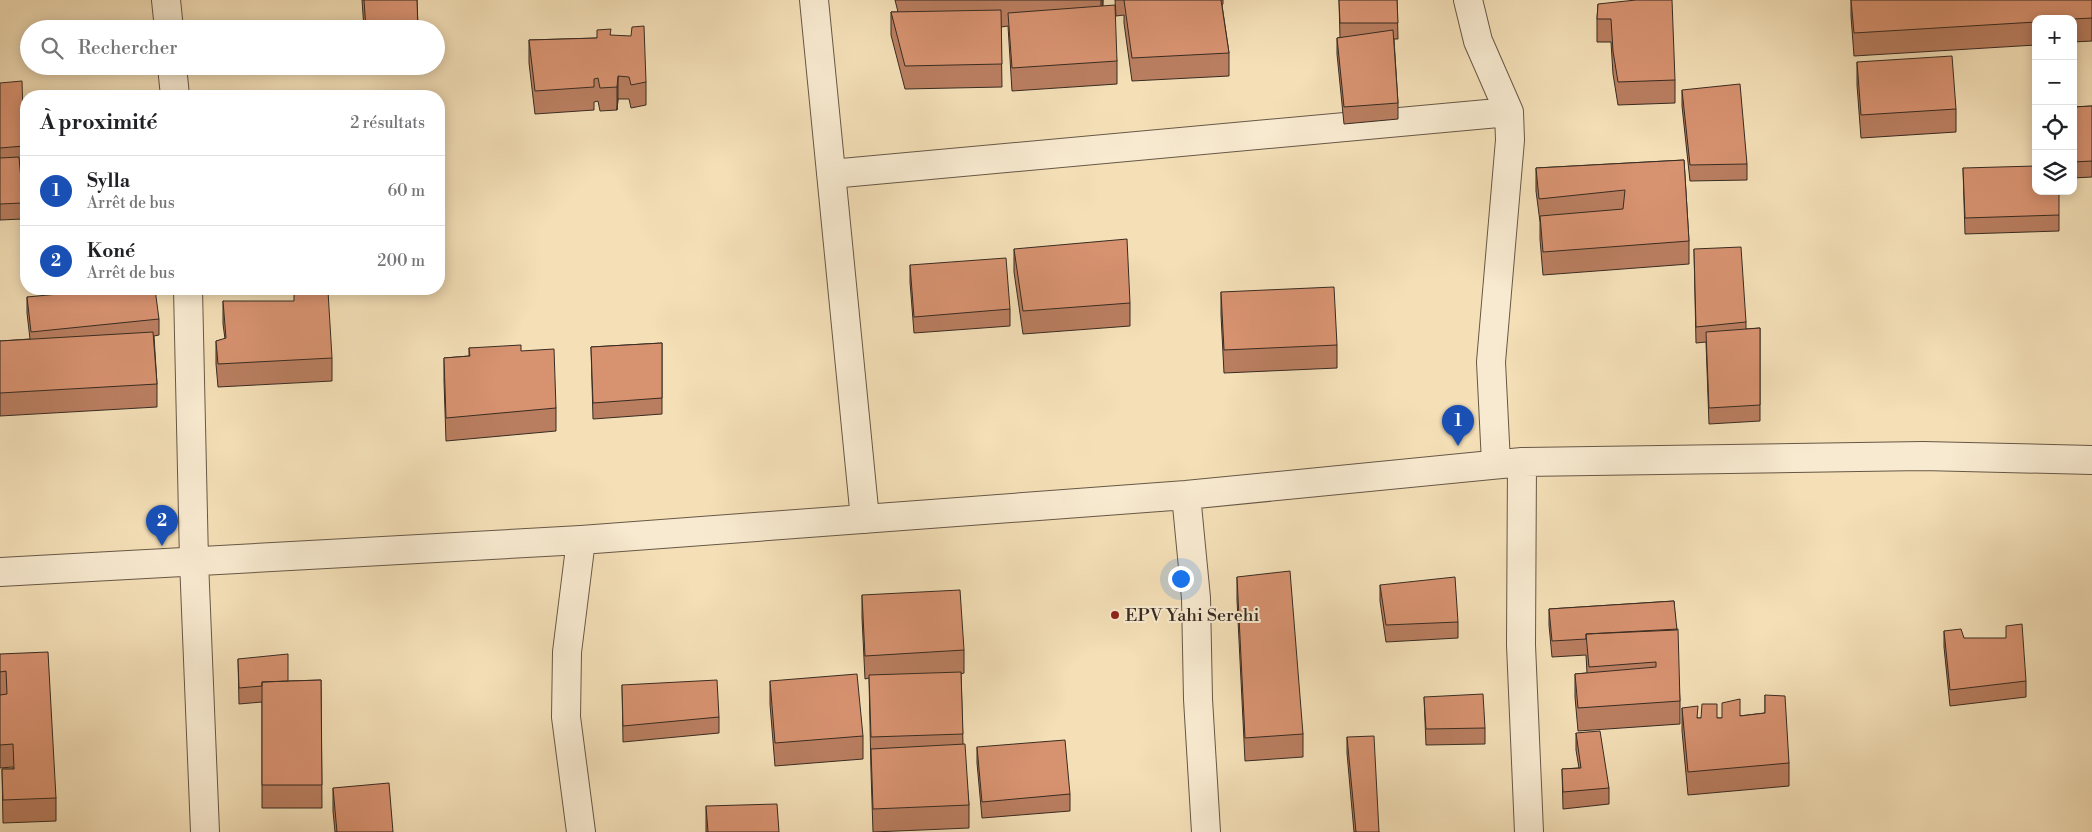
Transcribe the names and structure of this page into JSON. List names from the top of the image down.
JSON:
{
  "places": ["EPV Yahi Serehi"],
  "page": {
    "map_buttons": ["+", "−"],
    "search": "Rechercher",
    "heading": ["À proximité", "2 résultats"],
    "list": [
      {
        "mark": "1",
        "name": "Sylla",
        "note": "Arrêt de bus",
        "value": "60 m"
      },
      {
        "mark": "2",
        "name": "Koné",
        "note": "Arrêt de bus",
        "value": "200 m"
      }
    ],
    "pins": ["1", "2"]
  }
}
